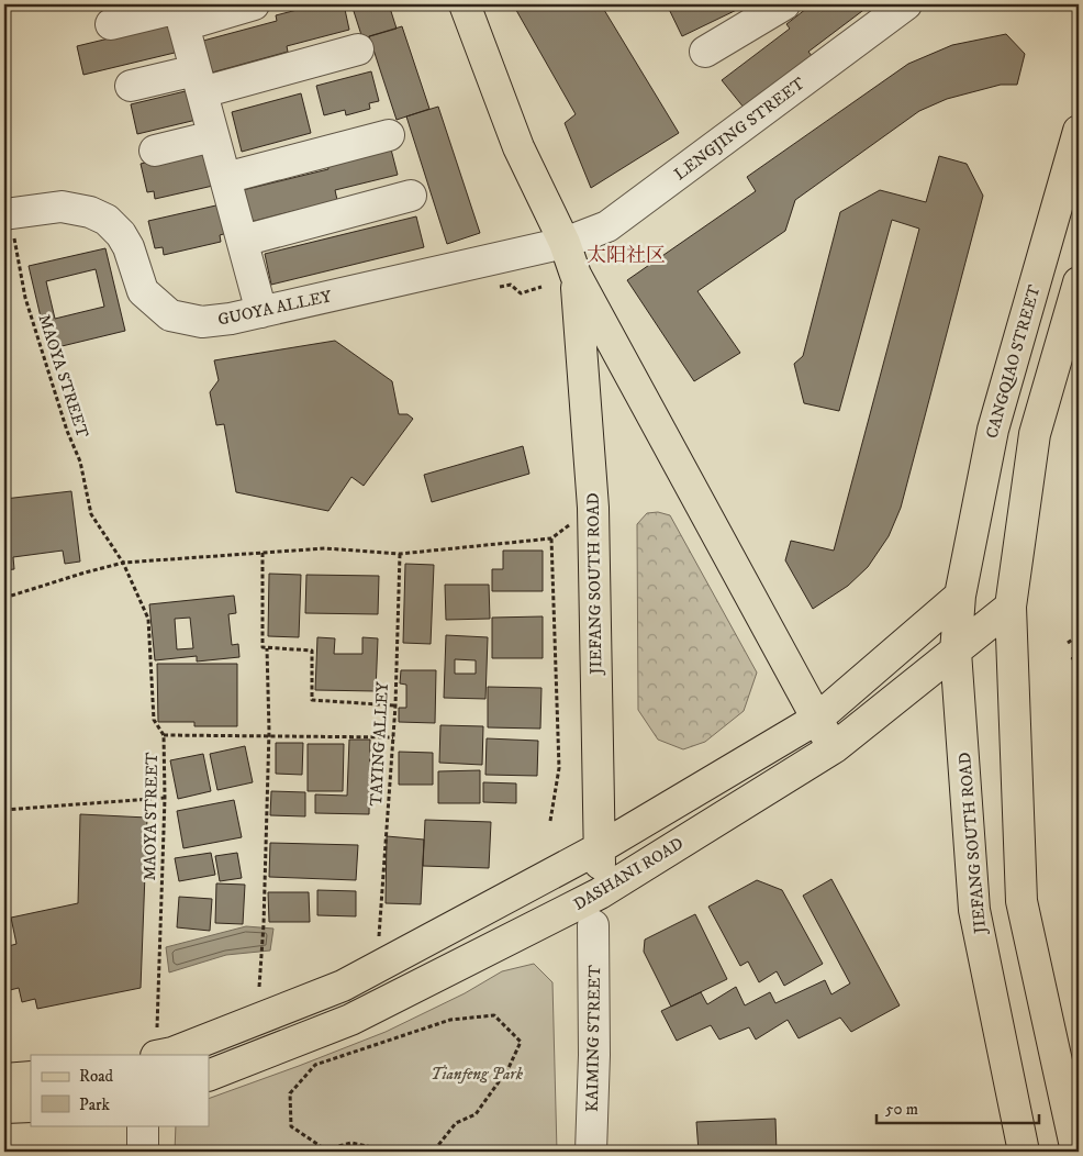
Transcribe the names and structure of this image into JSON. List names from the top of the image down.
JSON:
{
  "streets": {
    "main road": ["CANGQIAO STREET", "JIEFANG SOUTH ROAD", "DASHANI ROAD"],
    "street": ["LENGJING STREET", "GUOYA ALLEY", "KAIMING STREET"],
    "path": ["MAOYA STREET", "TAYING ALLEY"]
  },
  "crossings": [
    ["LENGJING STREET", "GUOYA ALLEY"],
    ["LENGJING STREET", "JIEFANG SOUTH ROAD"],
    ["GUOYA ALLEY", "MAOYA STREET"],
    ["GUOYA ALLEY", "JIEFANG SOUTH ROAD"],
    ["CANGQIAO STREET", "JIEFANG SOUTH ROAD"],
    ["JIEFANG SOUTH ROAD", "DASHANI ROAD"]
  ],
  "districts": ["太阳社区"],
  "parks": ["Tianfeng Park"],
  "legend": ["Road", "Park"],
  "scale_bar": "50 m"
}
